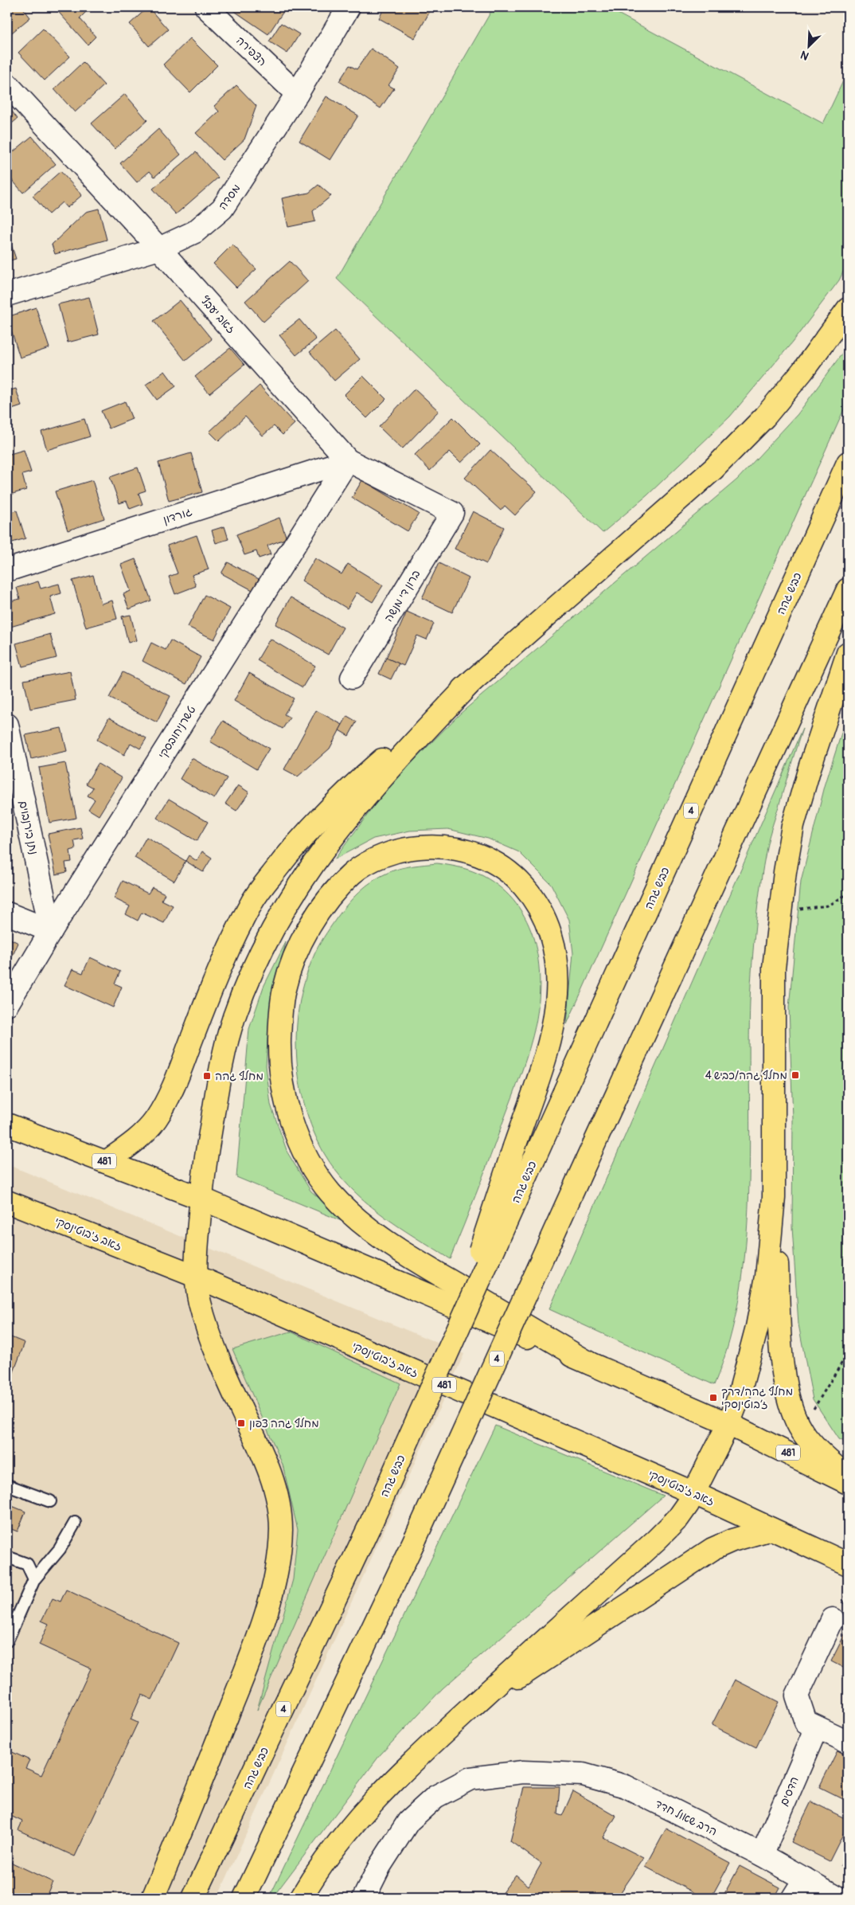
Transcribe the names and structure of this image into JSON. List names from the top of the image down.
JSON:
{
  "streets": {
    "main road": [
      "כביש גהה",
      "4",
      "481",
      "זאב ז'בוטינסקי"
    ],
    "street": [
      "הצפירה",
      "מסדה",
      "זאב יעבץ",
      "גורדון",
      "ברון די מנשה",
      "טשרניחובסקי",
      "נתן בירנבוים",
      "הדסים",
      "הרב שאול חדד"
    ]
  },
  "crossings": [
    ["הצפירה", "מסדה"],
    ["מסדה", "זאב יעבץ"],
    ["זאב יעבץ", "גורדון"],
    ["זאב יעבץ", "ברון די מנשה"],
    ["זאב יעבץ", "טשרניחובסקי"],
    ["גורדון", "טשרניחובסקי"],
    ["טשרניחובסקי", "נתן בירנבוים"],
    ["הדסים", "הרב שאול חדד"]
  ],
  "places": {
    "transit": [
      "מחלף גהה/כביש 4",
      "מחלף גהה",
      "מחלף גהה/דרך ז׳בוטינסקי",
      "מחלף גהה צפון"
    ]
  },
  "north": "bottom left"
}
